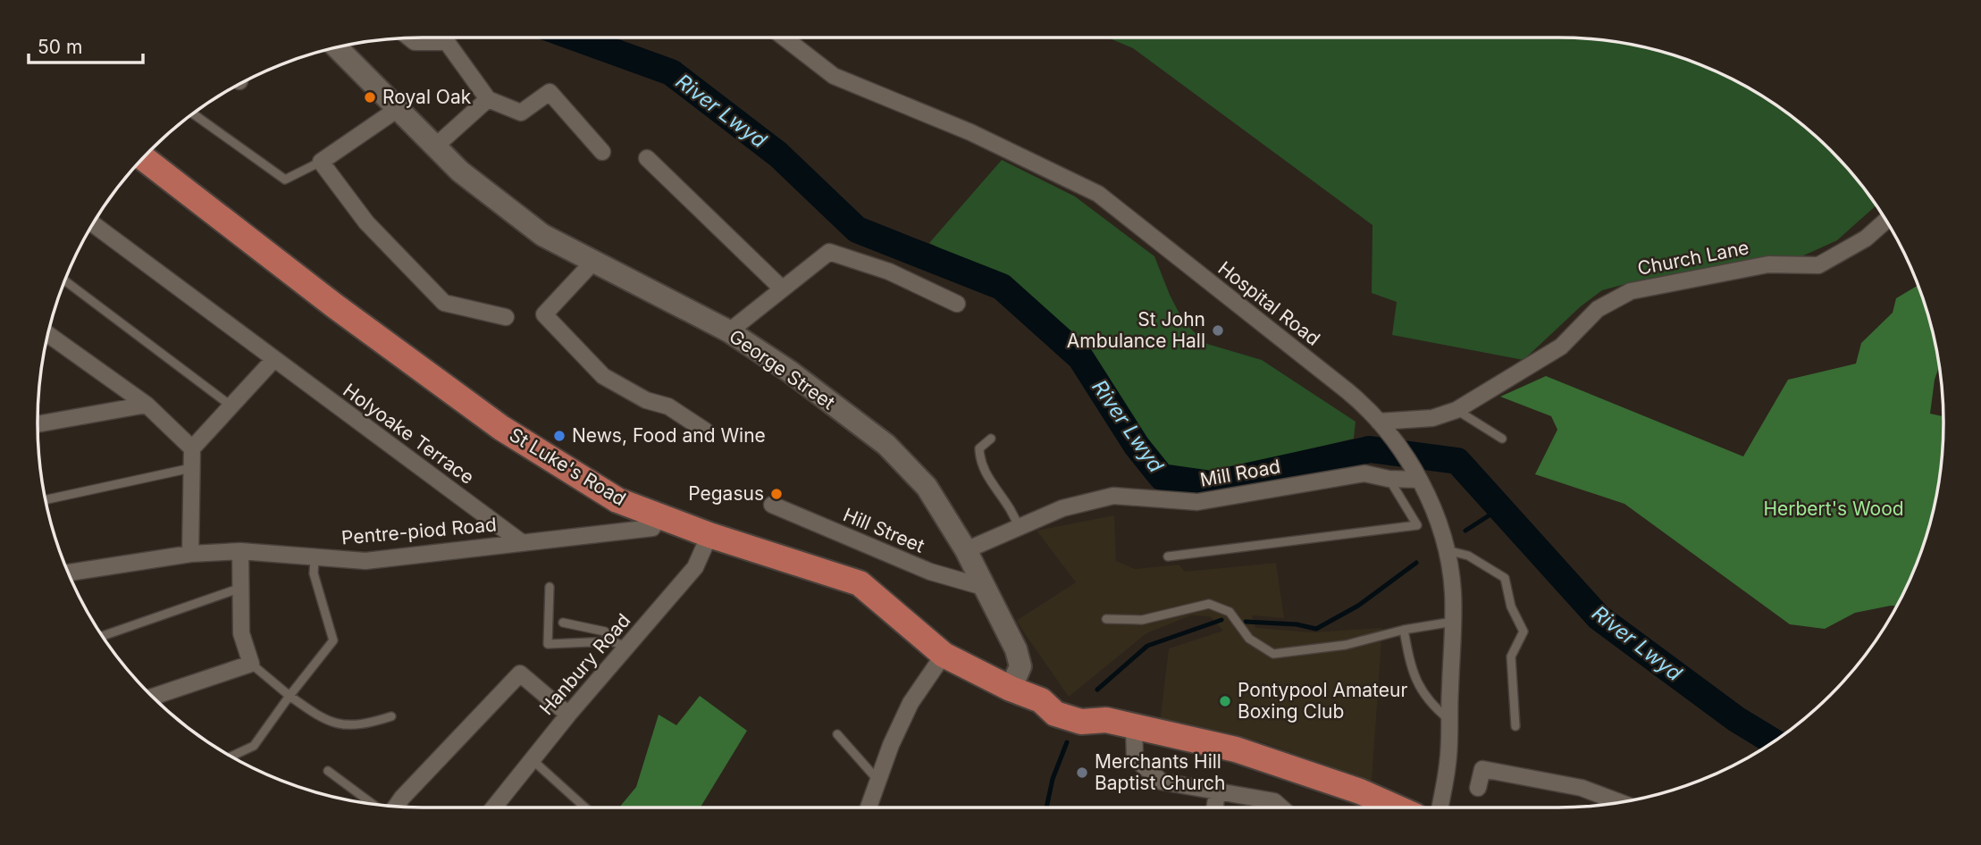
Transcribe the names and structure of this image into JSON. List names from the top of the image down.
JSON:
{
  "streets": {
    "main road": ["George Street", "St Luke's Road"],
    "street": [
      "Church Lane",
      "Hospital Road",
      "Holyoake Terrace",
      "Mill Road",
      "Hill Street",
      "Pentre-piod Road",
      "Hanbury Road"
    ]
  },
  "crossings": [
    ["Church Lane", "Hospital Road"],
    ["Hospital Road", "Mill Road"],
    ["George Street", "St Luke's Road"],
    ["George Street", "Mill Road"],
    ["George Street", "Hill Street"],
    ["Holyoake Terrace", "Pentre-piod Road"],
    ["St Luke's Road", "Pentre-piod Road"],
    ["St Luke's Road", "Hanbury Road"]
  ],
  "water": ["River Lwyd"],
  "parks": ["Herbert's Wood"],
  "places": [
    "Royal Oak",
    "St John Ambulance Hall",
    "News, Food and Wine",
    "Pegasus",
    "Pontypool Amateur Boxing Club",
    "Merchants Hill Baptist Church"
  ],
  "scale_bar": "50 m"
}
